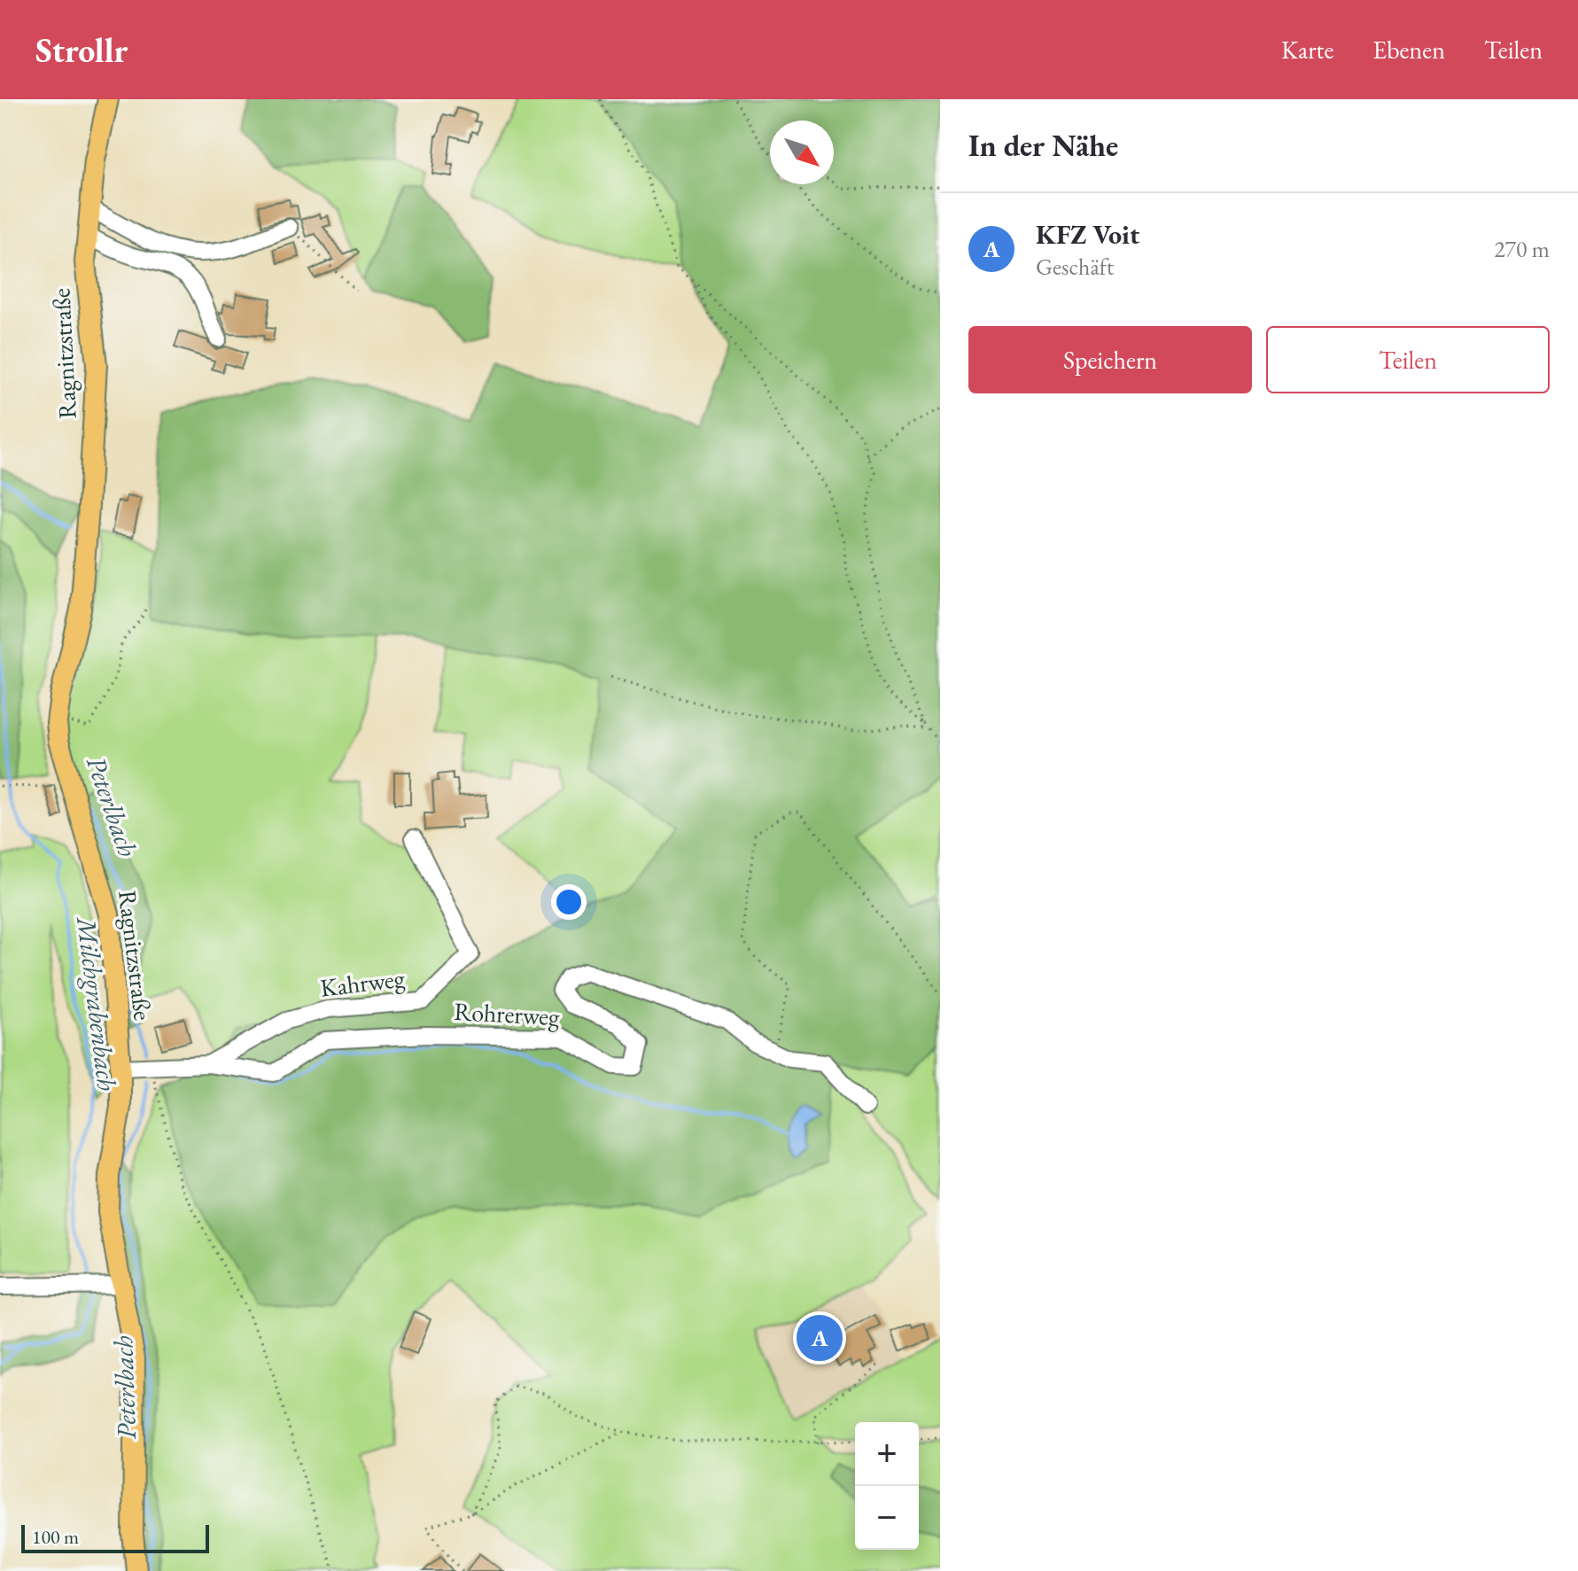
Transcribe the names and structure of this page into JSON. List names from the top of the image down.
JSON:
{
  "streets": {
    "main road": ["Ragnitzstraße"],
    "street": ["Kahrweg", "Rohrerweg"]
  },
  "crossings": [
    ["Ragnitzstraße", "Rohrerweg"],
    ["Kahrweg", "Rohrerweg"]
  ],
  "water": ["Peterlbach", "Milchgrabenbach"],
  "scale_bar": "100 m",
  "north": "bottom right",
  "page": {
    "header": "Strollr",
    "nav": ["Karte", "Ebenen", "Teilen"],
    "heading": "In der Nähe",
    "list": [
      {
        "mark": "A",
        "name": "KFZ Voit",
        "note": "Geschäft",
        "value": "270 m"
      }
    ],
    "buttons": ["Speichern", "Teilen"],
    "pins": "A",
    "map_buttons": ["+", "−"],
    "scale": "100 m"
  }
}
